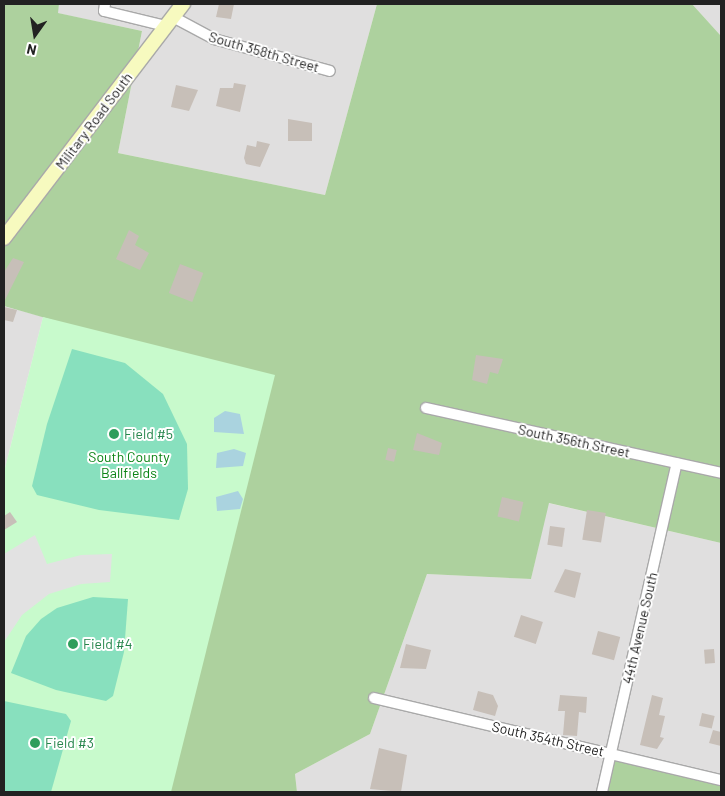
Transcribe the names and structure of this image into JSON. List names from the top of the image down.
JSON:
{
  "streets": {
    "main road": ["Military Road South"],
    "street": [
      "South 358th Street",
      "South 356th Street",
      "44th Avenue South",
      "South 354th Street"
    ]
  },
  "crossings": [
    ["South 358th Street", "Military Road South"],
    ["South 356th Street", "44th Avenue South"],
    ["44th Avenue South", "South 354th Street"]
  ],
  "parks": ["South County Ballfields"],
  "places": ["Field #5", "Field #4", "Field #3"],
  "north": "bottom"
}
